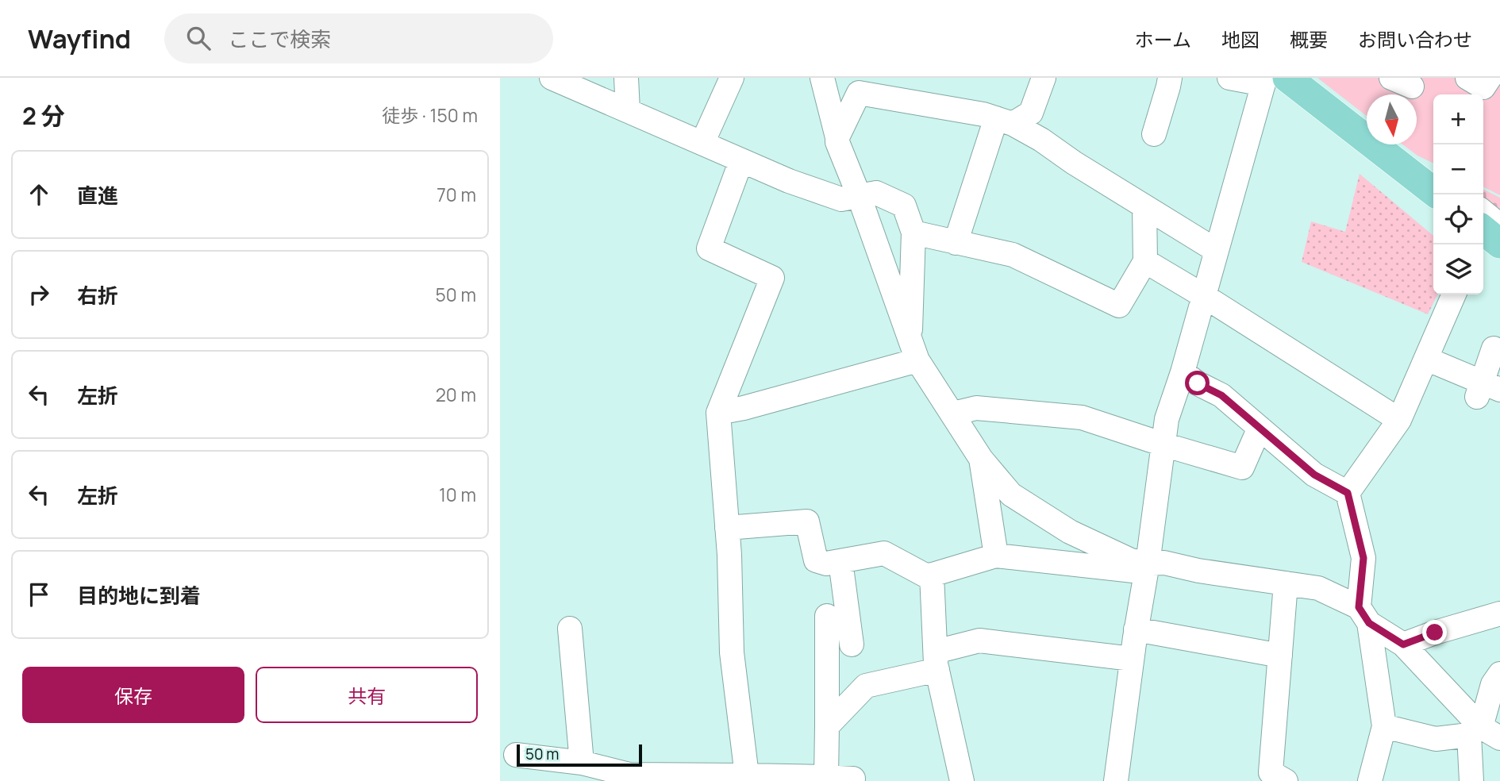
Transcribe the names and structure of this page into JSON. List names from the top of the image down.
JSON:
{
  "scale_bar": "50 m",
  "north": "bottom",
  "page": {
    "header": "Wayfind",
    "search": "ここで検索",
    "nav": [
      "ホーム",
      "地図",
      "概要",
      "お問い合わせ"
    ],
    "heading": ["2 分", "徒歩 · 150 m"],
    "map_buttons": ["+", "−"],
    "list": [
      ["直進", "70 m"],
      ["右折", "50 m"],
      ["左折", "20 m"],
      ["左折", "10 m"],
      "目的地に到着"
    ],
    "buttons": ["保存", "共有"],
    "scale": "50 m"
  }
}
